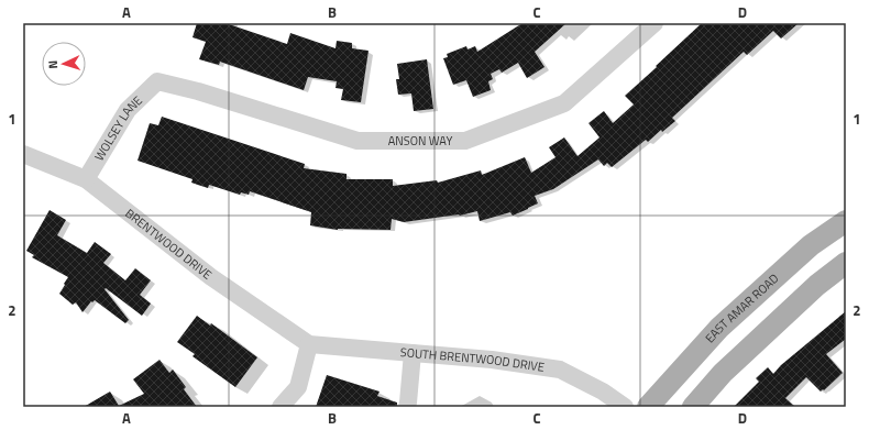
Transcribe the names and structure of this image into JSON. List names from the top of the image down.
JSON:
{
  "streets": {
    "main road": ["EAST AMAR ROAD"],
    "street": [
      "WOLSEY LANE",
      "ANSON WAY",
      "BRENTWOOD DRIVE",
      "SOUTH BRENTWOOD DRIVE"
    ]
  },
  "crossings": [
    ["WOLSEY LANE", "ANSON WAY"],
    ["WOLSEY LANE", "BRENTWOOD DRIVE"],
    ["BRENTWOOD DRIVE", "SOUTH BRENTWOOD DRIVE"]
  ],
  "north": "left",
  "grid": {
    "columns": [
      "A",
      "B",
      "C",
      "D"
    ],
    "rows": ["1", "2"]
  }
}
